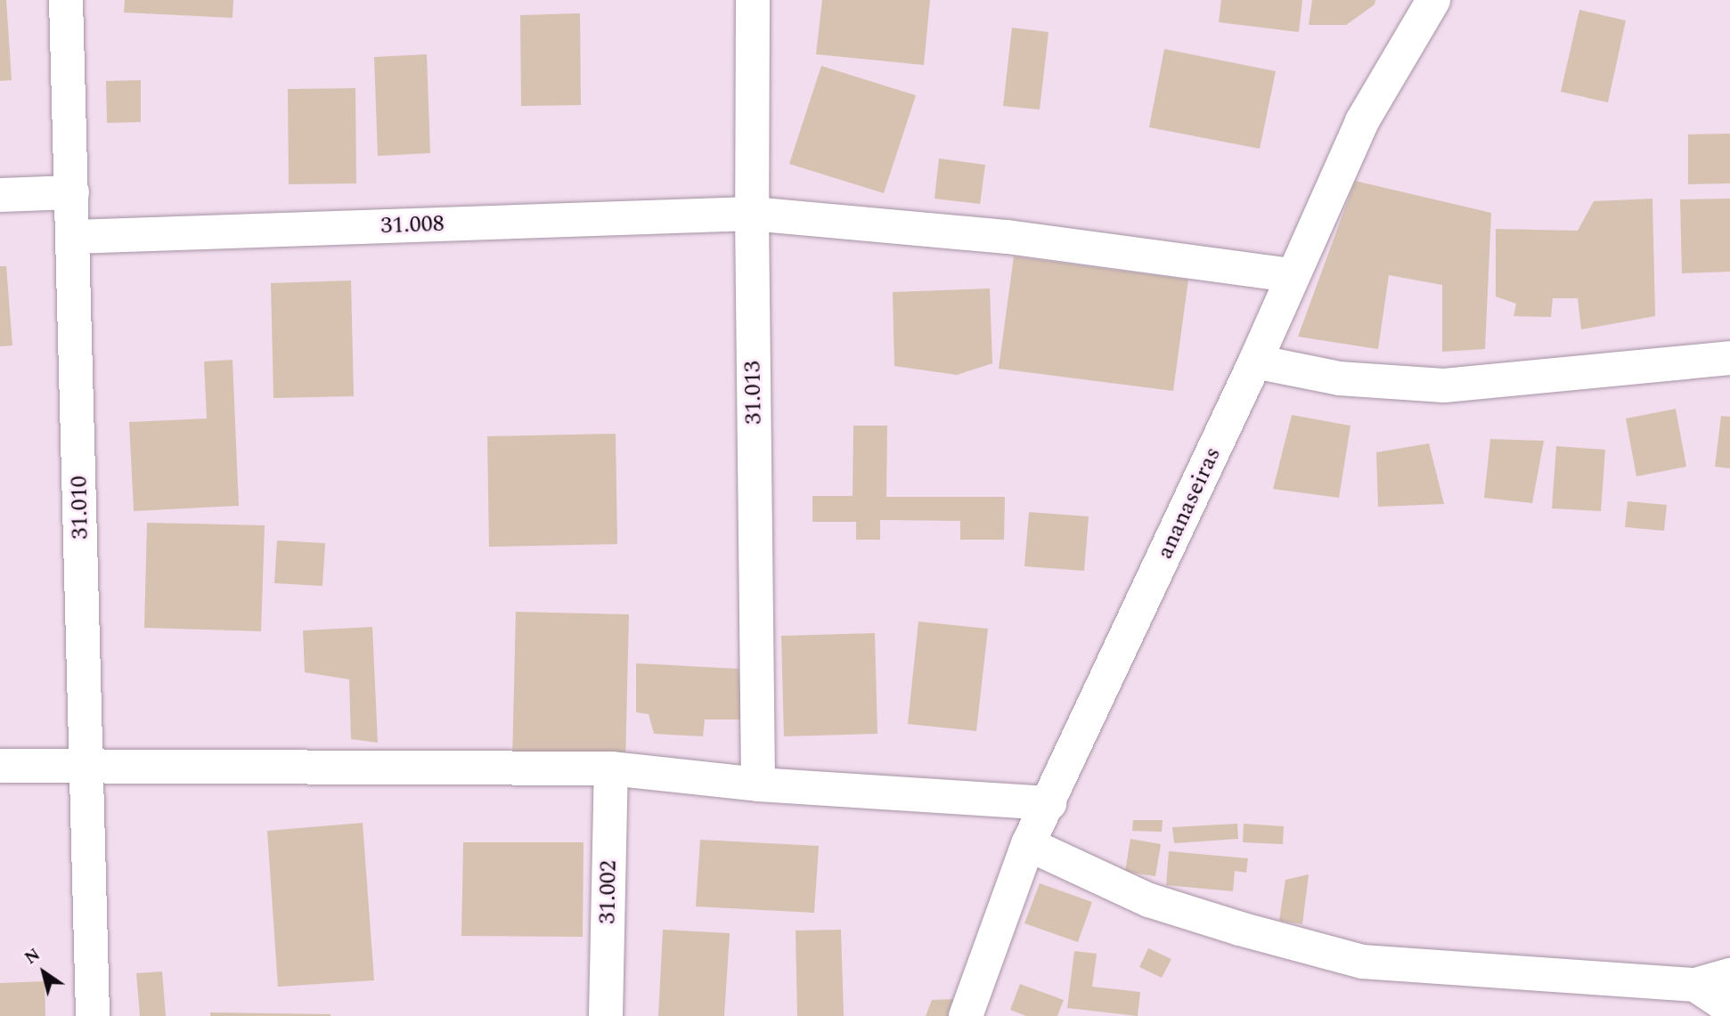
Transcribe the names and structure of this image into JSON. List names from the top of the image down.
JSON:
{
  "streets": {
    "street": [
      "31.008",
      "31.013",
      "ananaseiras",
      "31.010",
      "31.002"
    ]
  },
  "crossings": [
    ["31.008", "31.013"],
    ["31.008", "ananaseiras"],
    ["31.008", "31.010"]
  ],
  "north": "top left"
}
